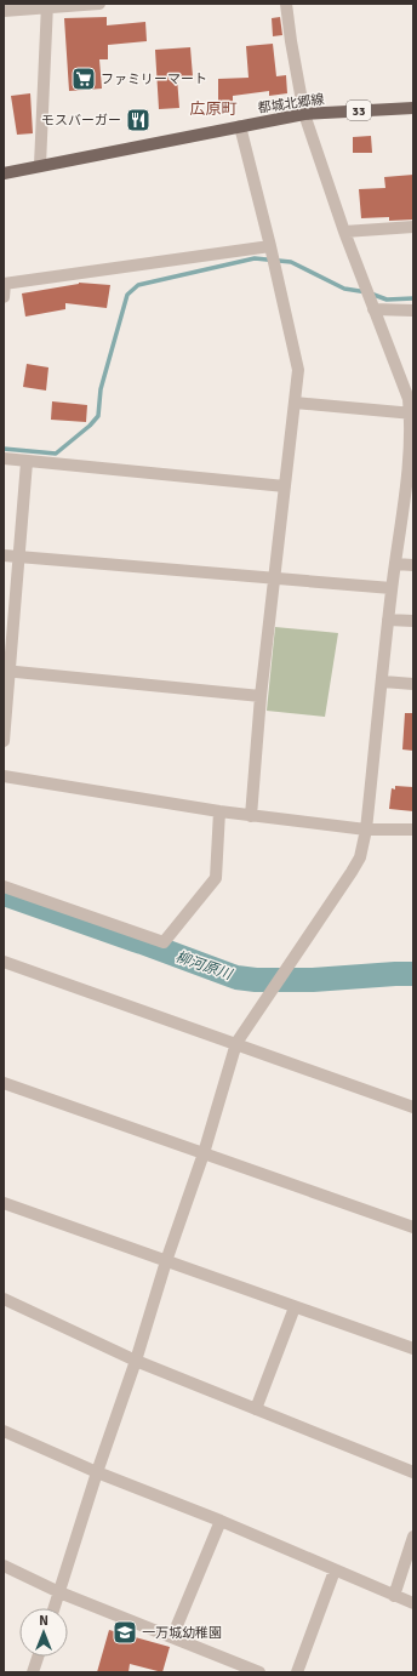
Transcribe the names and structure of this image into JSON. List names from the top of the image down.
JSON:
{
  "streets": {
    "main road": ["都城北郷線", "33"]
  },
  "districts": ["広原町"],
  "water": ["柳河原川"],
  "places": {
    "supermarket": ["ファミリーマート"],
    "restaurant": ["モスバーガー"],
    "school or university": ["一万城幼稚園"]
  },
  "north": "top"
}
